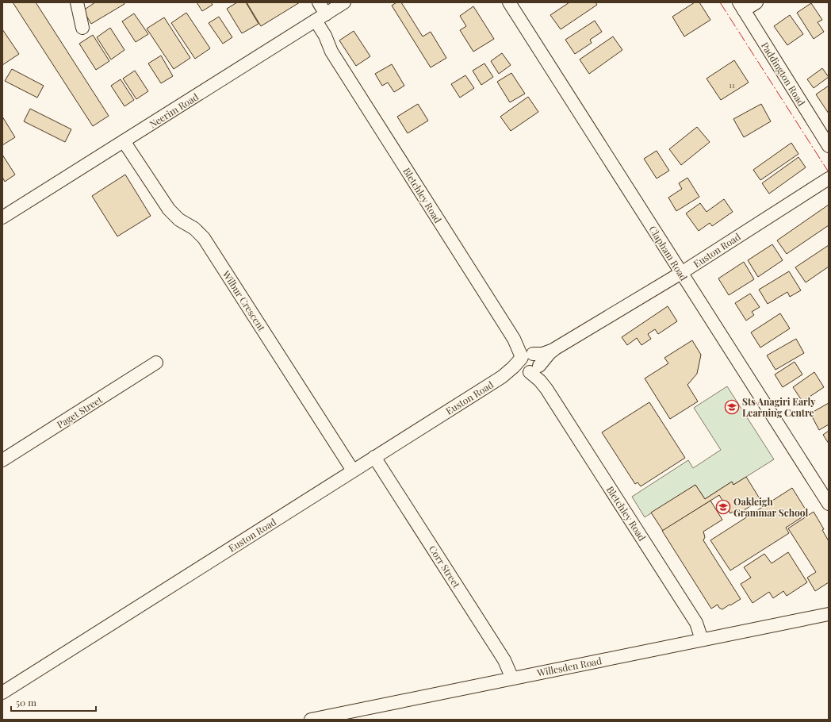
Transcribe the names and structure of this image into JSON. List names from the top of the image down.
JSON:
{
  "streets": {
    "street": [
      "Paddington Road",
      "Neerim Road",
      "Bletchley Road",
      "Euston Road",
      "Clapham Road",
      "Wilbur Crescent",
      "Paget Street",
      "Corr Street",
      "Willesden Road"
    ]
  },
  "crossings": [
    ["Neerim Road", "Bletchley Road"],
    ["Neerim Road", "Wilbur Crescent"],
    ["Bletchley Road", "Euston Road"],
    ["Bletchley Road", "Willesden Road"],
    ["Euston Road", "Clapham Road"],
    ["Euston Road", "Wilbur Crescent"],
    ["Euston Road", "Corr Street"],
    ["Corr Street", "Willesden Road"]
  ],
  "places": {
    "school or university": ["Sts Anagiri Early Learning Centre", "Oakleigh Grammar School"]
  },
  "house_numbers": ["11"],
  "scale_bar": "50 m"
}
